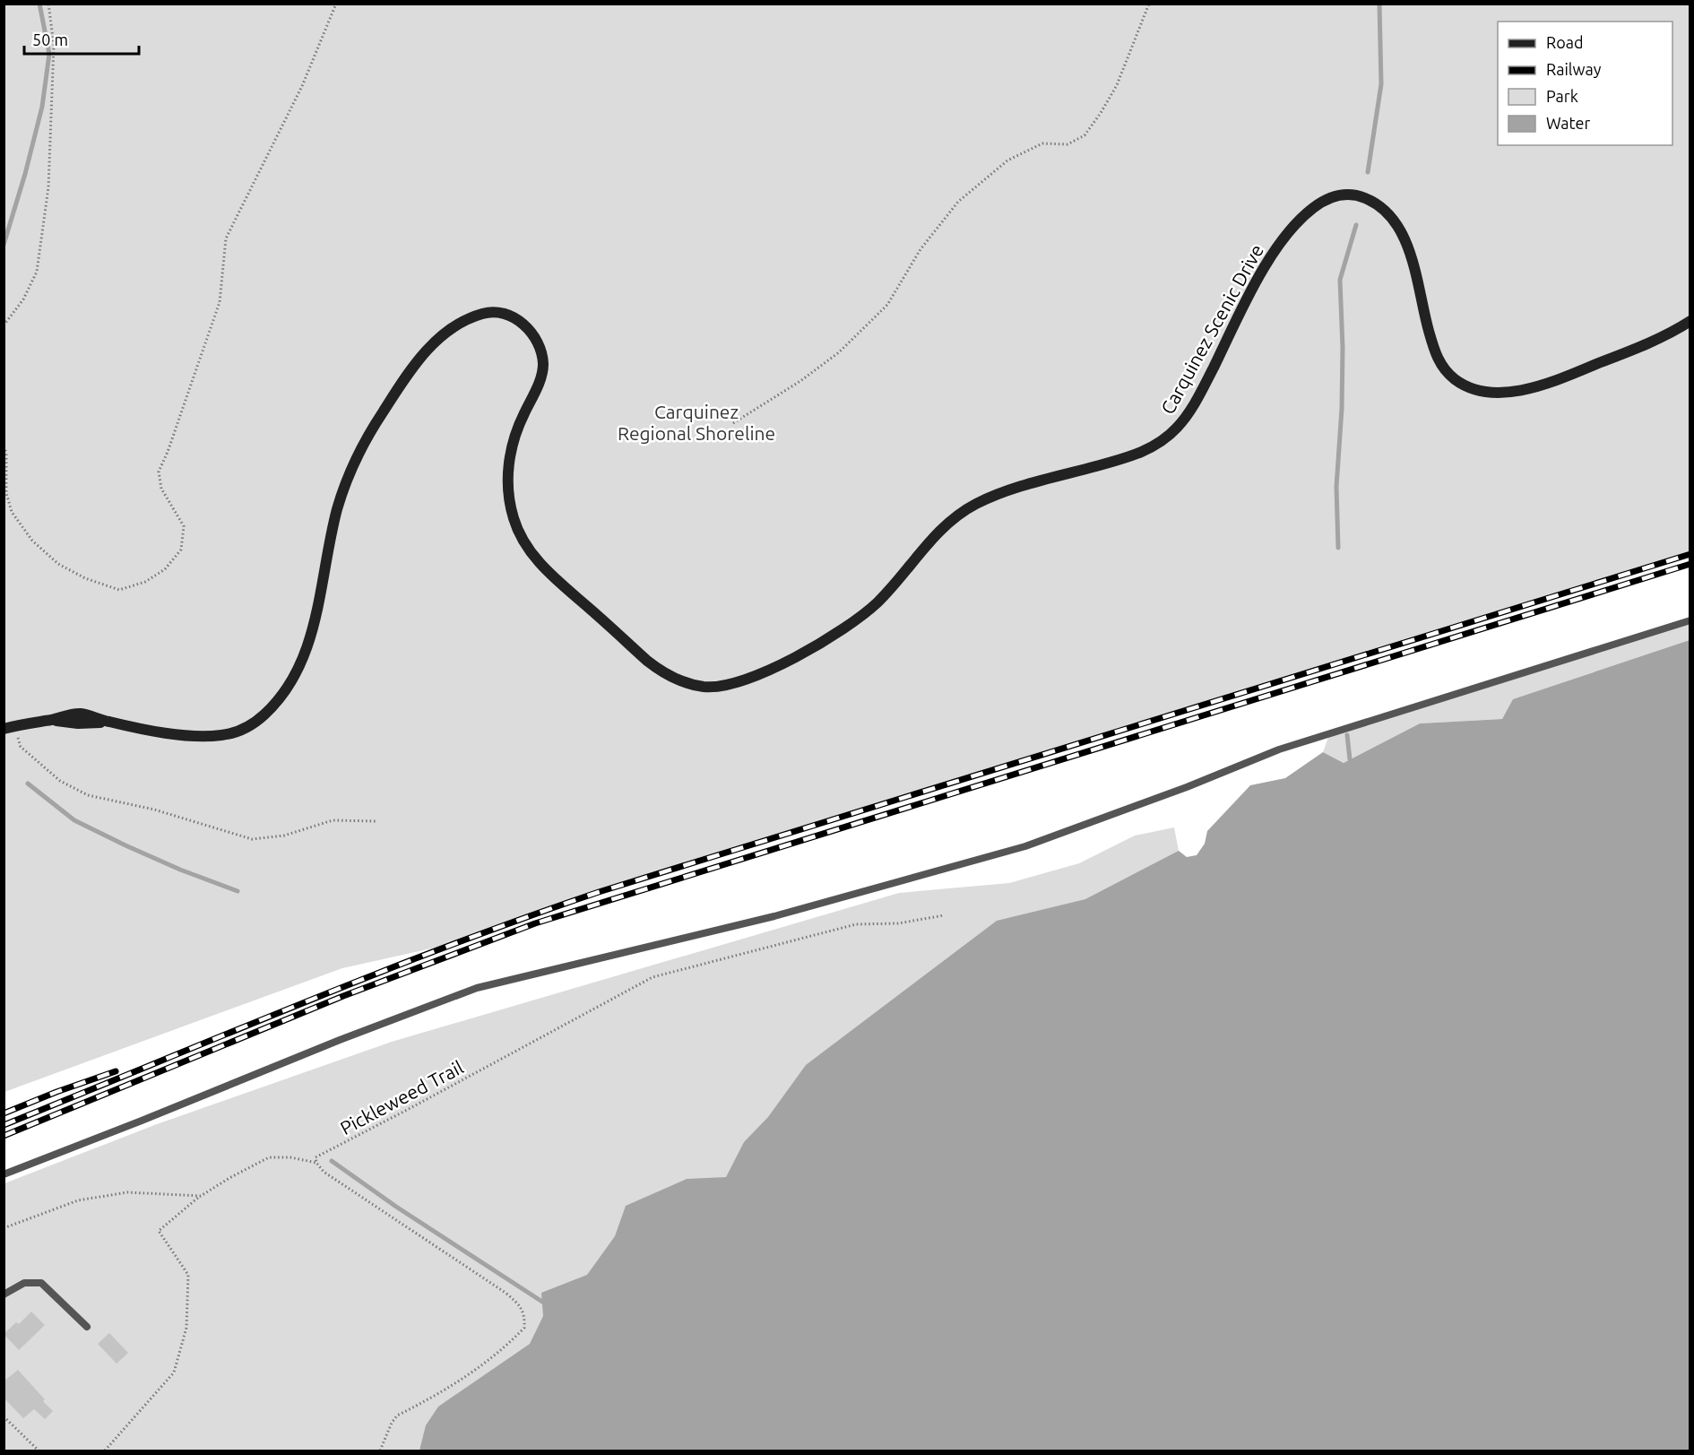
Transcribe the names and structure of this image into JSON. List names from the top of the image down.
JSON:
{
  "streets": {
    "street": ["Carquinez Scenic Drive"],
    "path": ["Pickleweed Trail"]
  },
  "parks": ["Carquinez Regional Shoreline"],
  "legend": [
    "Road",
    "Railway",
    "Park",
    "Water"
  ],
  "scale_bar": "50 m"
}
